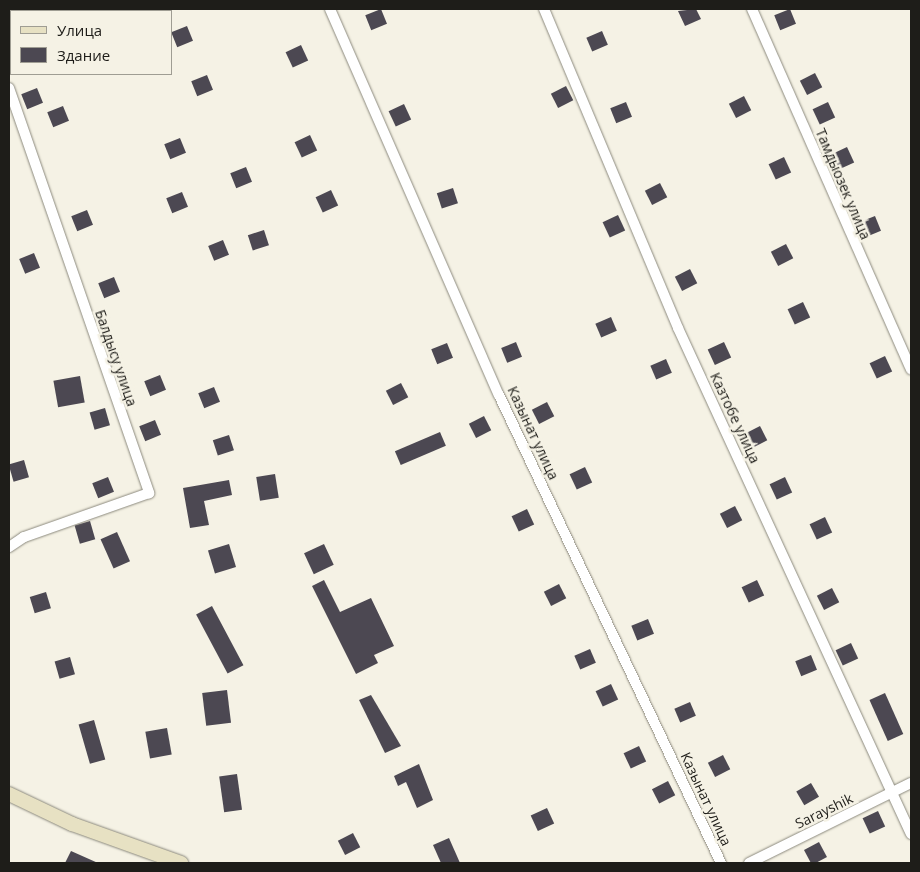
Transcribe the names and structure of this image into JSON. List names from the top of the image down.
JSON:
{
  "streets": {
    "street": [
      "Тамдыозек улица",
      "Балдысу улица",
      "Казтобе улица",
      "Казынат улица",
      "Sarayshik"
    ]
  },
  "crossings": [
    ["Казтобе улица", "Sarayshik"]
  ],
  "legend": ["Улица", "Здание"]
}
